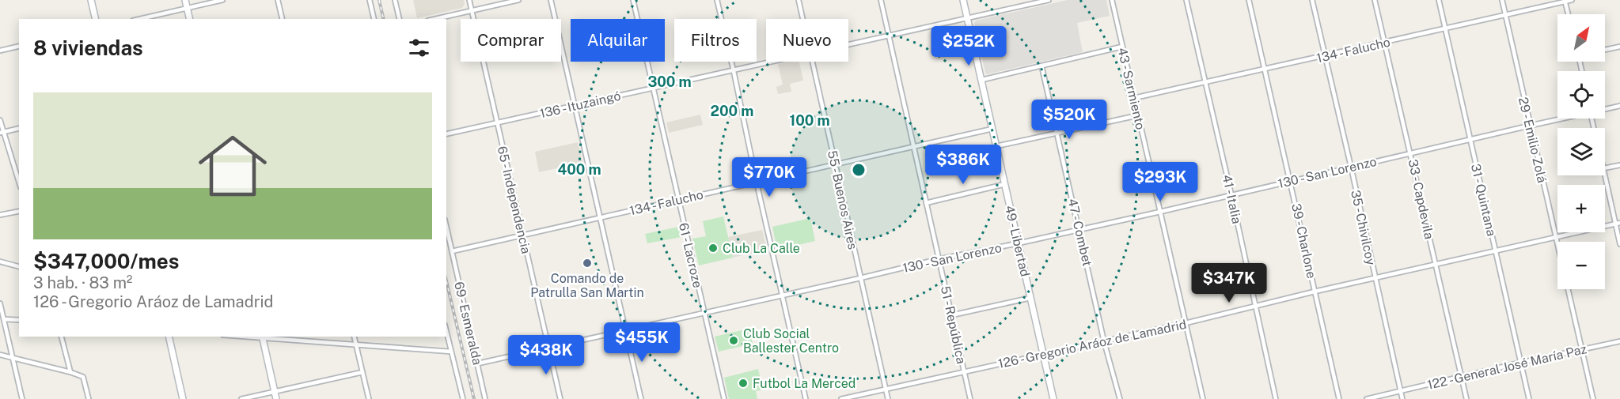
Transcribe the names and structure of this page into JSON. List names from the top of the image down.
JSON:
{
  "streets": {
    "street": [
      "134 - Falucho",
      "43 - Sarmiento",
      "136 - Ituzaingó",
      "29 - Emilio Zolá",
      "130 - San Lorenzo",
      "41 - Italia",
      "33 - Capdevila",
      "65 - Independencia",
      "55 - Buenos Aires",
      "31 - Quintana",
      "35 - Chivilcoy",
      "47 - Combet",
      "49 - Libertad",
      "39 - Charlone",
      "61 - Lacroze",
      "69 - Esmeralda",
      "51 - República",
      "126 - Gregorio Aráoz de Lamadrid",
      "122 - General José María Paz"
    ]
  },
  "crossings": [
    ["134 - Falucho", "43 - Sarmiento"],
    ["134 - Falucho", "29 - Emilio Zolá"],
    ["134 - Falucho", "41 - Italia"],
    ["134 - Falucho", "33 - Capdevila"],
    ["134 - Falucho", "65 - Independencia"],
    ["134 - Falucho", "55 - Buenos Aires"],
    ["134 - Falucho", "31 - Quintana"],
    ["134 - Falucho", "35 - Chivilcoy"],
    ["134 - Falucho", "49 - Libertad"],
    ["134 - Falucho", "39 - Charlone"],
    ["134 - Falucho", "61 - Lacroze"],
    ["134 - Falucho", "69 - Esmeralda"],
    ["134 - Falucho", "51 - República"],
    ["43 - Sarmiento", "130 - San Lorenzo"],
    ["43 - Sarmiento", "126 - Gregorio Aráoz de Lamadrid"],
    ["136 - Ituzaingó", "65 - Independencia"],
    ["136 - Ituzaingó", "49 - Libertad"],
    ["136 - Ituzaingó", "61 - Lacroze"],
    ["136 - Ituzaingó", "51 - República"],
    ["29 - Emilio Zolá", "130 - San Lorenzo"],
    ["29 - Emilio Zolá", "126 - Gregorio Aráoz de Lamadrid"],
    ["29 - Emilio Zolá", "122 - General José María Paz"],
    ["130 - San Lorenzo", "41 - Italia"],
    ["130 - San Lorenzo", "33 - Capdevila"],
    ["130 - San Lorenzo", "65 - Independencia"],
    ["130 - San Lorenzo", "55 - Buenos Aires"],
    ["130 - San Lorenzo", "31 - Quintana"],
    ["130 - San Lorenzo", "35 - Chivilcoy"],
    ["130 - San Lorenzo", "47 - Combet"],
    ["130 - San Lorenzo", "49 - Libertad"],
    ["130 - San Lorenzo", "39 - Charlone"],
    ["130 - San Lorenzo", "61 - Lacroze"],
    ["130 - San Lorenzo", "69 - Esmeralda"],
    ["130 - San Lorenzo", "51 - República"],
    ["41 - Italia", "126 - Gregorio Aráoz de Lamadrid"],
    ["33 - Capdevila", "126 - Gregorio Aráoz de Lamadrid"],
    ["33 - Capdevila", "122 - General José María Paz"],
    ["55 - Buenos Aires", "126 - Gregorio Aráoz de Lamadrid"],
    ["31 - Quintana", "126 - Gregorio Aráoz de Lamadrid"],
    ["31 - Quintana", "122 - General José María Paz"],
    ["35 - Chivilcoy", "126 - Gregorio Aráoz de Lamadrid"],
    ["35 - Chivilcoy", "122 - General José María Paz"],
    ["47 - Combet", "126 - Gregorio Aráoz de Lamadrid"],
    ["49 - Libertad", "126 - Gregorio Aráoz de Lamadrid"],
    ["39 - Charlone", "126 - Gregorio Aráoz de Lamadrid"],
    ["51 - República", "126 - Gregorio Aráoz de Lamadrid"]
  ],
  "places": [
    "Club La Calle",
    "Comando de Patrulla San Martin",
    "Club Social Ballester Centro",
    "Futbol La Merced"
  ],
  "north": "top right",
  "page": {
    "map_buttons": ["+", "−"],
    "chip": [
      "Comprar",
      "Alquilar",
      "Filtros",
      "Nuevo"
    ],
    "heading": "8 viviendas",
    "price": [
      "$252K",
      "$520K",
      "$386K",
      "$770K",
      "$293K",
      "$347K",
      "$455K",
      "$438K"
    ],
    "list": [
      {
        "name": "$347,000/mes",
        "note": "3 hab. · 83 m² · 126 - Gregorio Aráoz de Lamadrid"
      }
    ]
  },
  "rings": [
    "300 m",
    "200 m",
    "100 m",
    "400 m"
  ]
}
